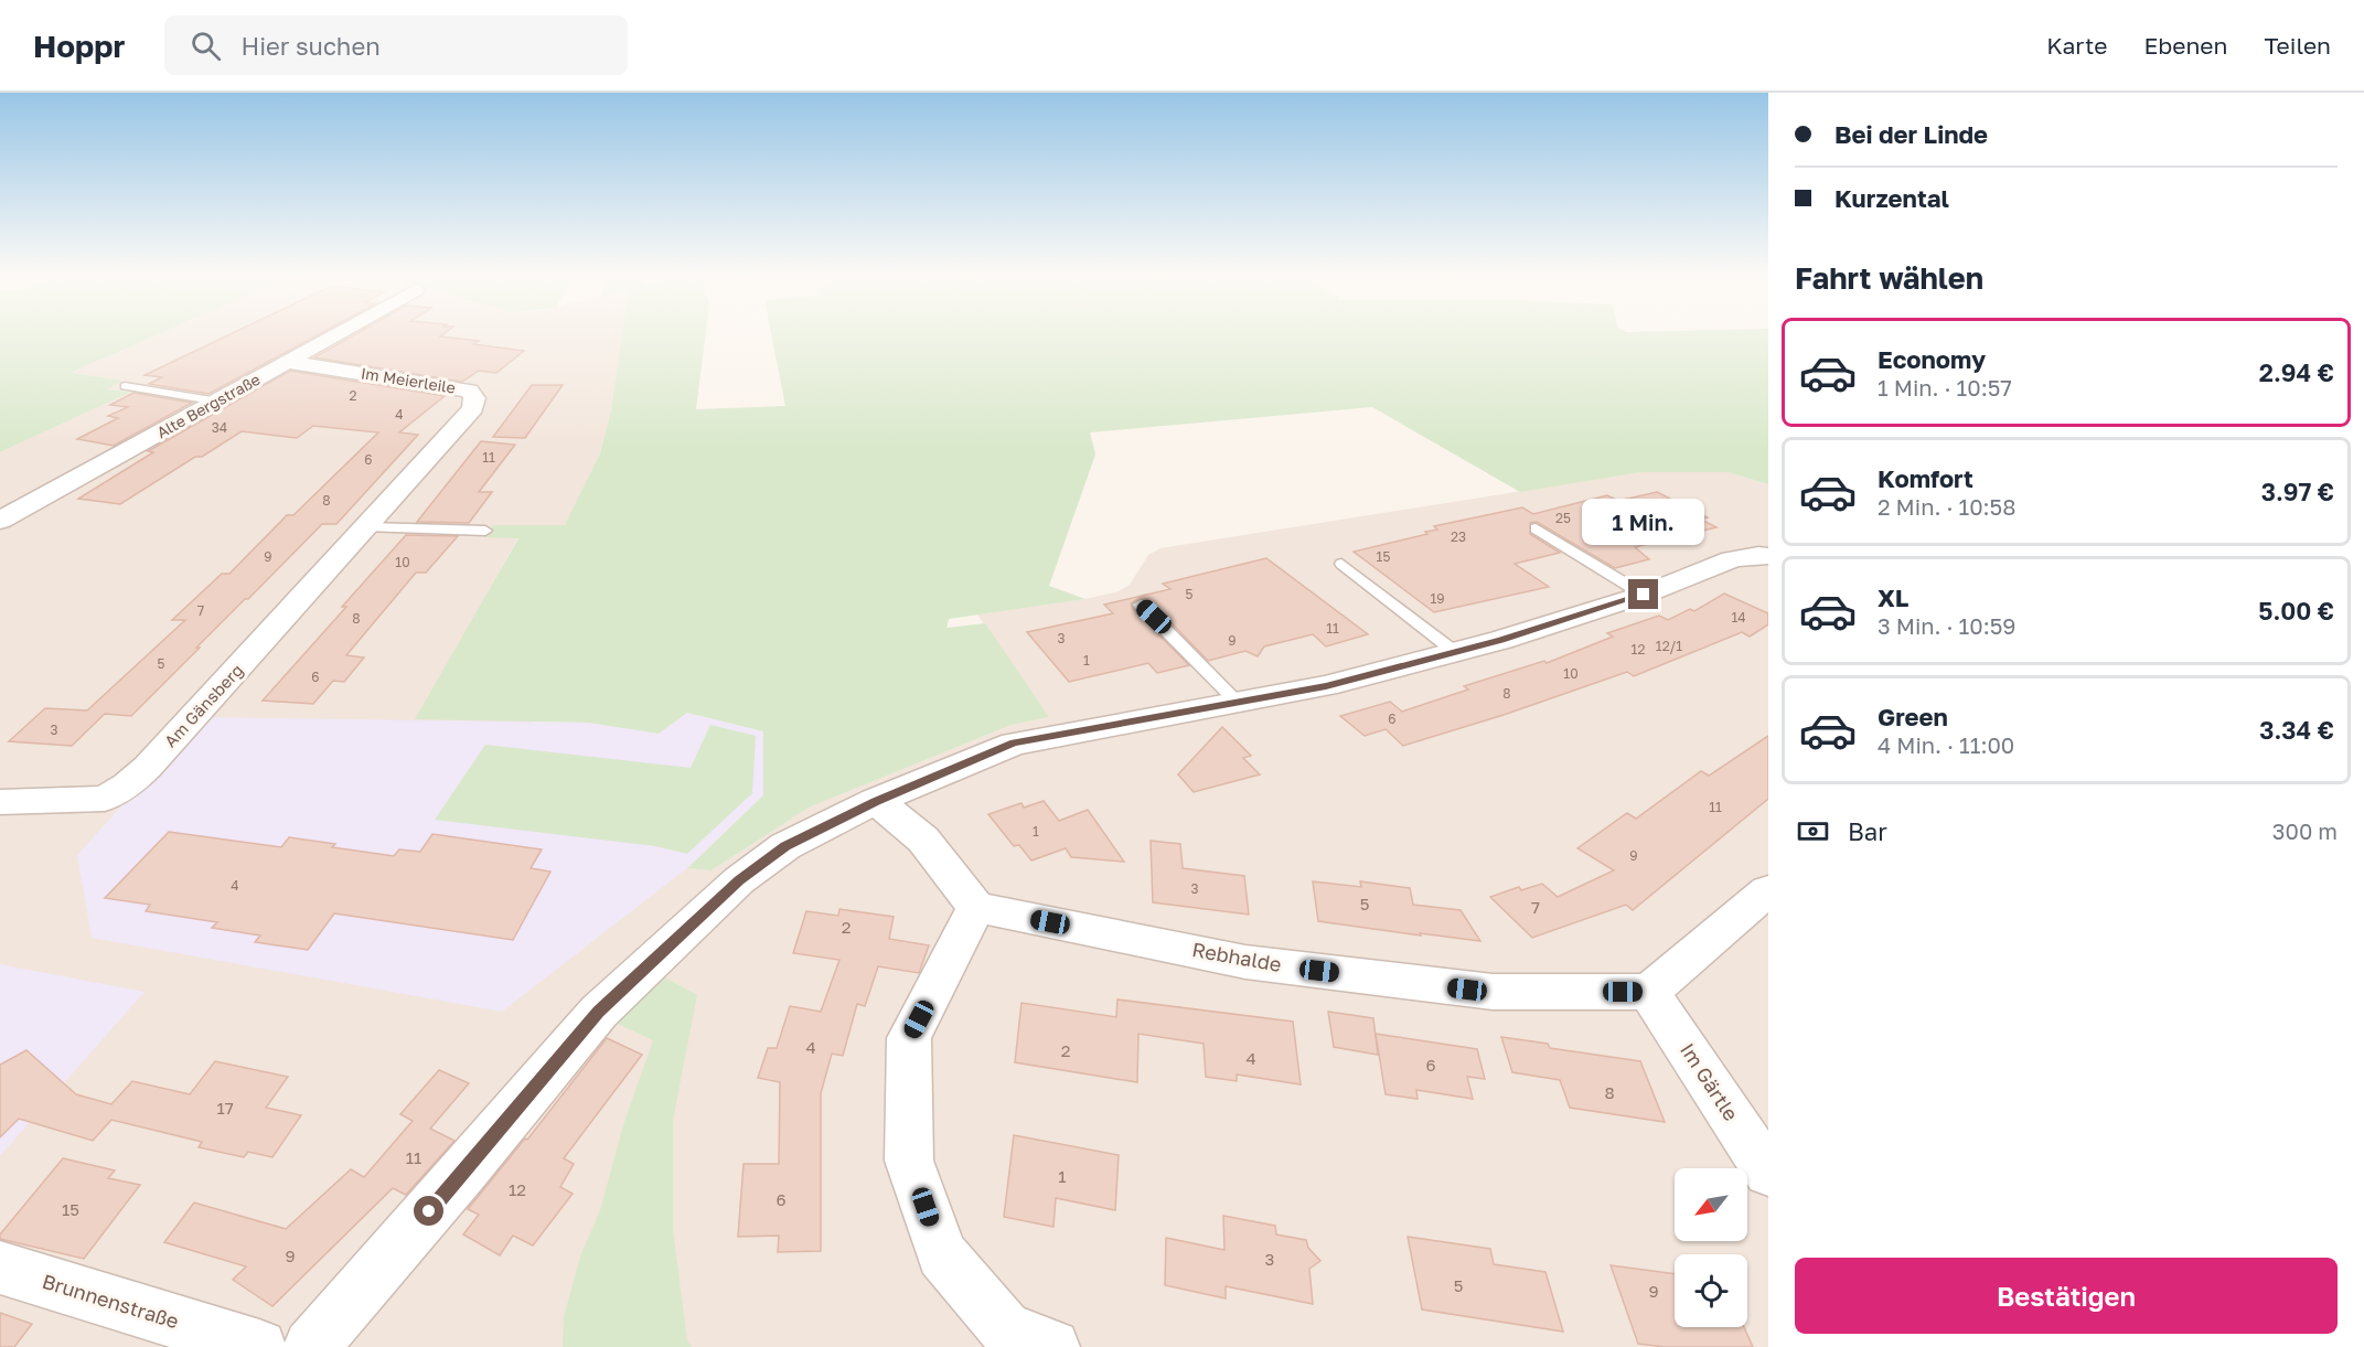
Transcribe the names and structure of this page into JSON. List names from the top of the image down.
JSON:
{
  "streets": {
    "street": [
      "Im Meierleile",
      "Alte Bergstraße",
      "Am Gänsberg",
      "Rebhalde",
      "Im Gärtle",
      "Brunnenstraße"
    ]
  },
  "crossings": [
    ["Im Meierleile", "Alte Bergstraße"],
    ["Im Meierleile", "Am Gänsberg"],
    ["Rebhalde", "Im Gärtle"]
  ],
  "house_numbers": [
    "2",
    "4",
    "34",
    "11",
    "6",
    "8",
    "25",
    "23",
    "9",
    "15",
    "10",
    "5",
    "19",
    "7",
    "14",
    "8",
    "11",
    "3",
    "9",
    "12/1",
    "12",
    "1",
    "5",
    "10",
    "6",
    "8",
    "6",
    "3",
    "11",
    "1",
    "9",
    "4",
    "3",
    "5",
    "7",
    "2",
    "4",
    "2",
    "4",
    "6",
    "8",
    "17",
    "11",
    "1",
    "12",
    "6",
    "15",
    "9",
    "3",
    "5",
    "9"
  ],
  "north": "bottom left",
  "page": {
    "header": "Hoppr",
    "search": "Hier suchen",
    "nav": ["Karte", "Ebenen", "Teilen"],
    "banner": ["Bei der Linde", "Kurzental"],
    "heading": "Fahrt wählen",
    "list": [
      {
        "name": "Economy",
        "note": "1 Min. · 10:57",
        "value": "2.94 €"
      },
      {
        "name": "Komfort",
        "note": "2 Min. · 10:58",
        "value": "3.97 €"
      },
      {
        "name": "XL",
        "note": "3 Min. · 10:59",
        "value": "5.00 €"
      },
      {
        "name": "Green",
        "note": "4 Min. · 11:00",
        "value": "3.34 €"
      }
    ],
    "bubble": "1 Min.",
    "pay": ["Bar", "300 m"],
    "buttons": "Bestätigen"
  }
}
